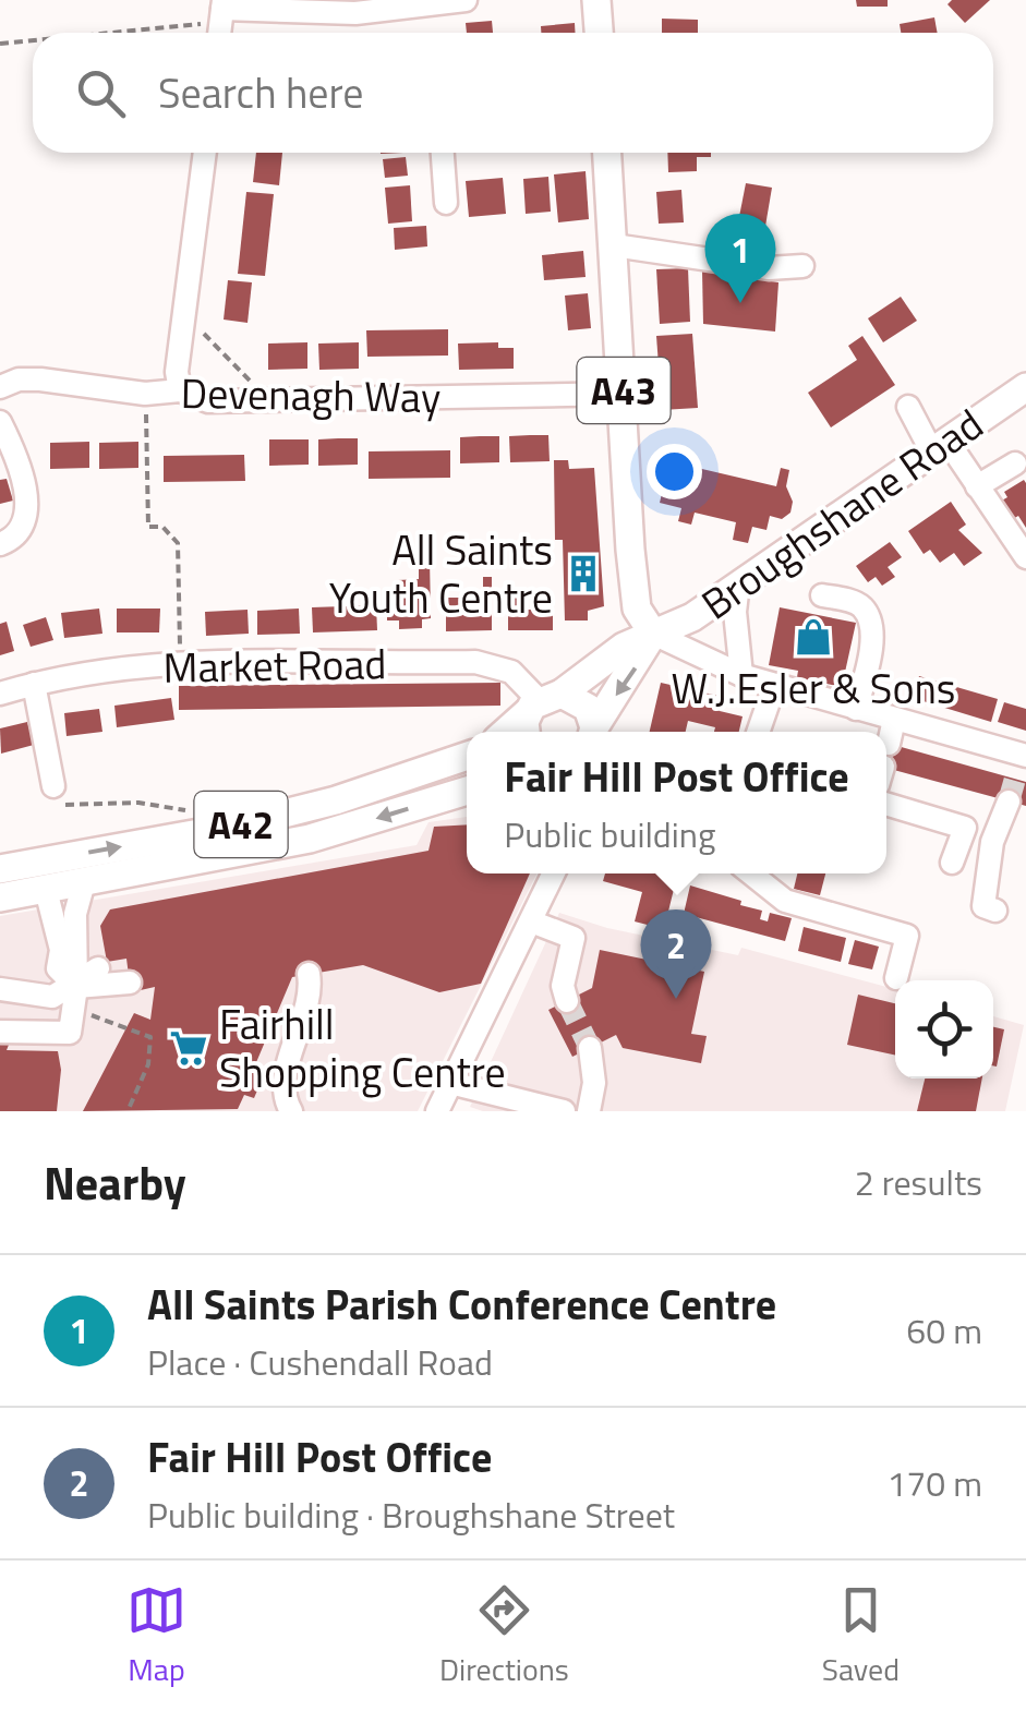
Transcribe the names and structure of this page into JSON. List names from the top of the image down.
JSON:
{
  "streets": {
    "main road": ["A43", "Broughshane Road", "A42"],
    "street": ["Devenagh Way", "Market Road"]
  },
  "crossings": [
    ["A43", "Devenagh Way"],
    ["A43", "Broughshane Road"],
    ["Broughshane Road", "Market Road"]
  ],
  "places": {
    "building": ["All Saints Youth Centre"],
    "shop": ["W.J.Esler & Sons"],
    "supermarket": ["Fairhill Shopping Centre"]
  },
  "page": {
    "search": "Search here",
    "pins": ["1", "2"],
    "popup": ["Fair Hill Post Office", "Public building"],
    "heading": ["Nearby", "2 results"],
    "list": [
      {
        "mark": "1",
        "name": "All Saints Parish Conference Centre",
        "note": "Place · Cushendall Road",
        "value": "60 m"
      },
      {
        "mark": "2",
        "name": "Fair Hill Post Office",
        "note": "Public building · Broughshane Street",
        "value": "170 m"
      }
    ],
    "nav": ["Map", "Directions", "Saved"]
  }
}
